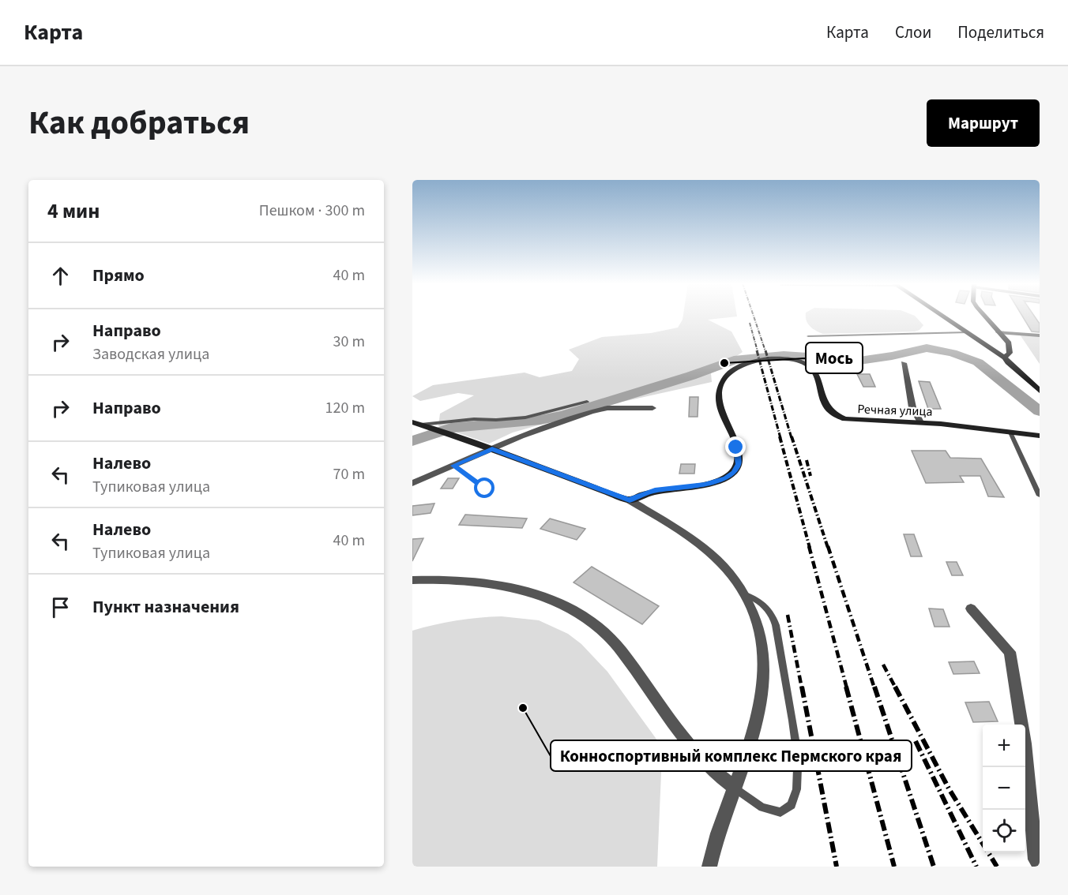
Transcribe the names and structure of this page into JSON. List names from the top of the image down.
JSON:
{
  "streets": {
    "street": ["Речная улица"]
  },
  "places": ["Мось", "Конноспортивный комплекс Пермского края"],
  "page": {
    "header": "Карта",
    "nav": ["Карта", "Слои", "Поделиться"],
    "title": "Как добраться",
    "buttons": "Маршрут",
    "heading": ["4 мин", "Пешком · 300 m"],
    "list": [
      ["Прямо", "40 m"],
      ["Направо", "Заводская улица", "30 m"],
      ["Направо", "120 m"],
      ["Налево", "Тупиковая улица", "70 m"],
      ["Налево", "Тупиковая улица", "40 m"],
      "Пункт назначения"
    ],
    "map_buttons": ["+", "−"]
  }
}
